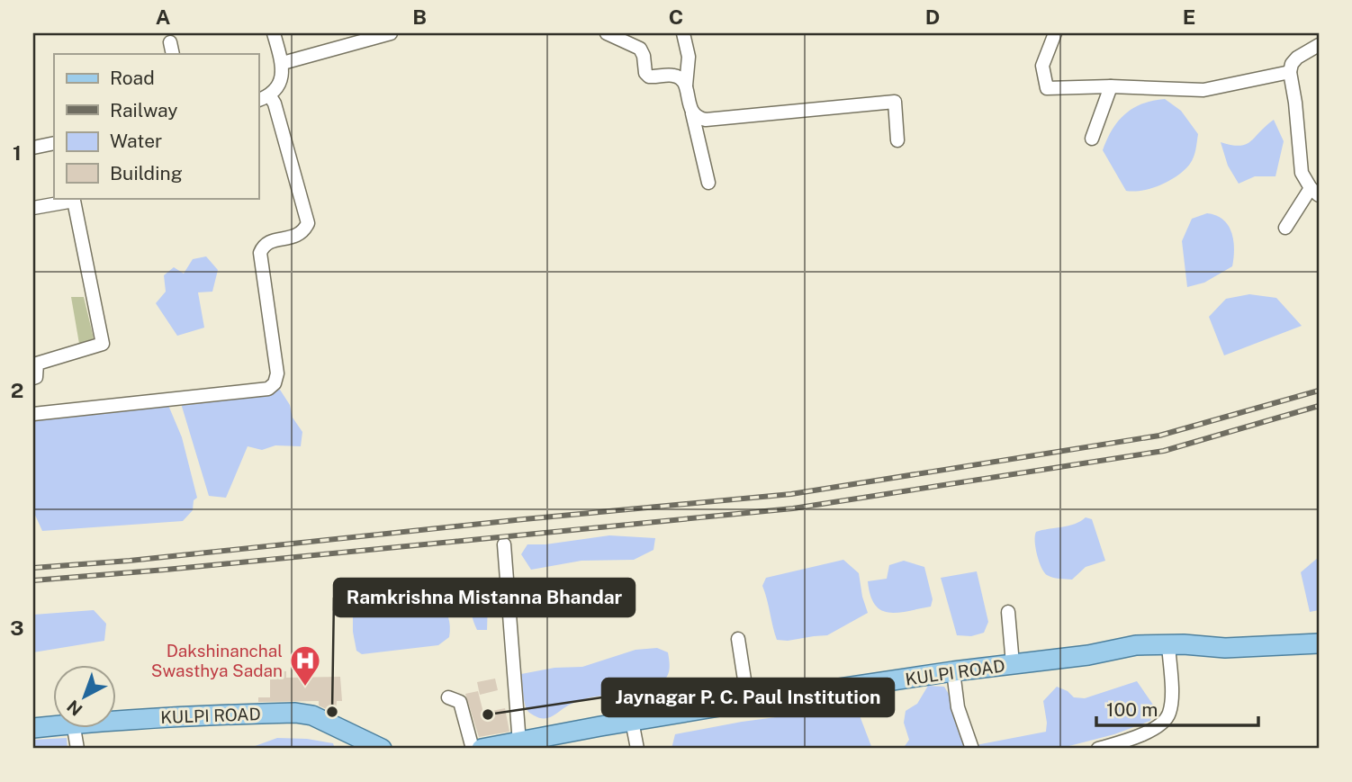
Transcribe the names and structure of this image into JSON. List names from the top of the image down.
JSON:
{
  "streets": {
    "main road": ["KULPI ROAD"]
  },
  "places": {
    "hospital": ["Dakshinanchal Swasthya Sadan"],
    "other": ["Ramkrishna Mistanna Bhandar", "Jaynagar P. C. Paul Institution"]
  },
  "legend": [
    "Road",
    "Railway",
    "Water",
    "Building"
  ],
  "scale_bar": "100 m",
  "north": "bottom left",
  "grid": {
    "columns": [
      "A",
      "B",
      "C",
      "D",
      "E"
    ],
    "rows": ["1", "2", "3"]
  }
}
